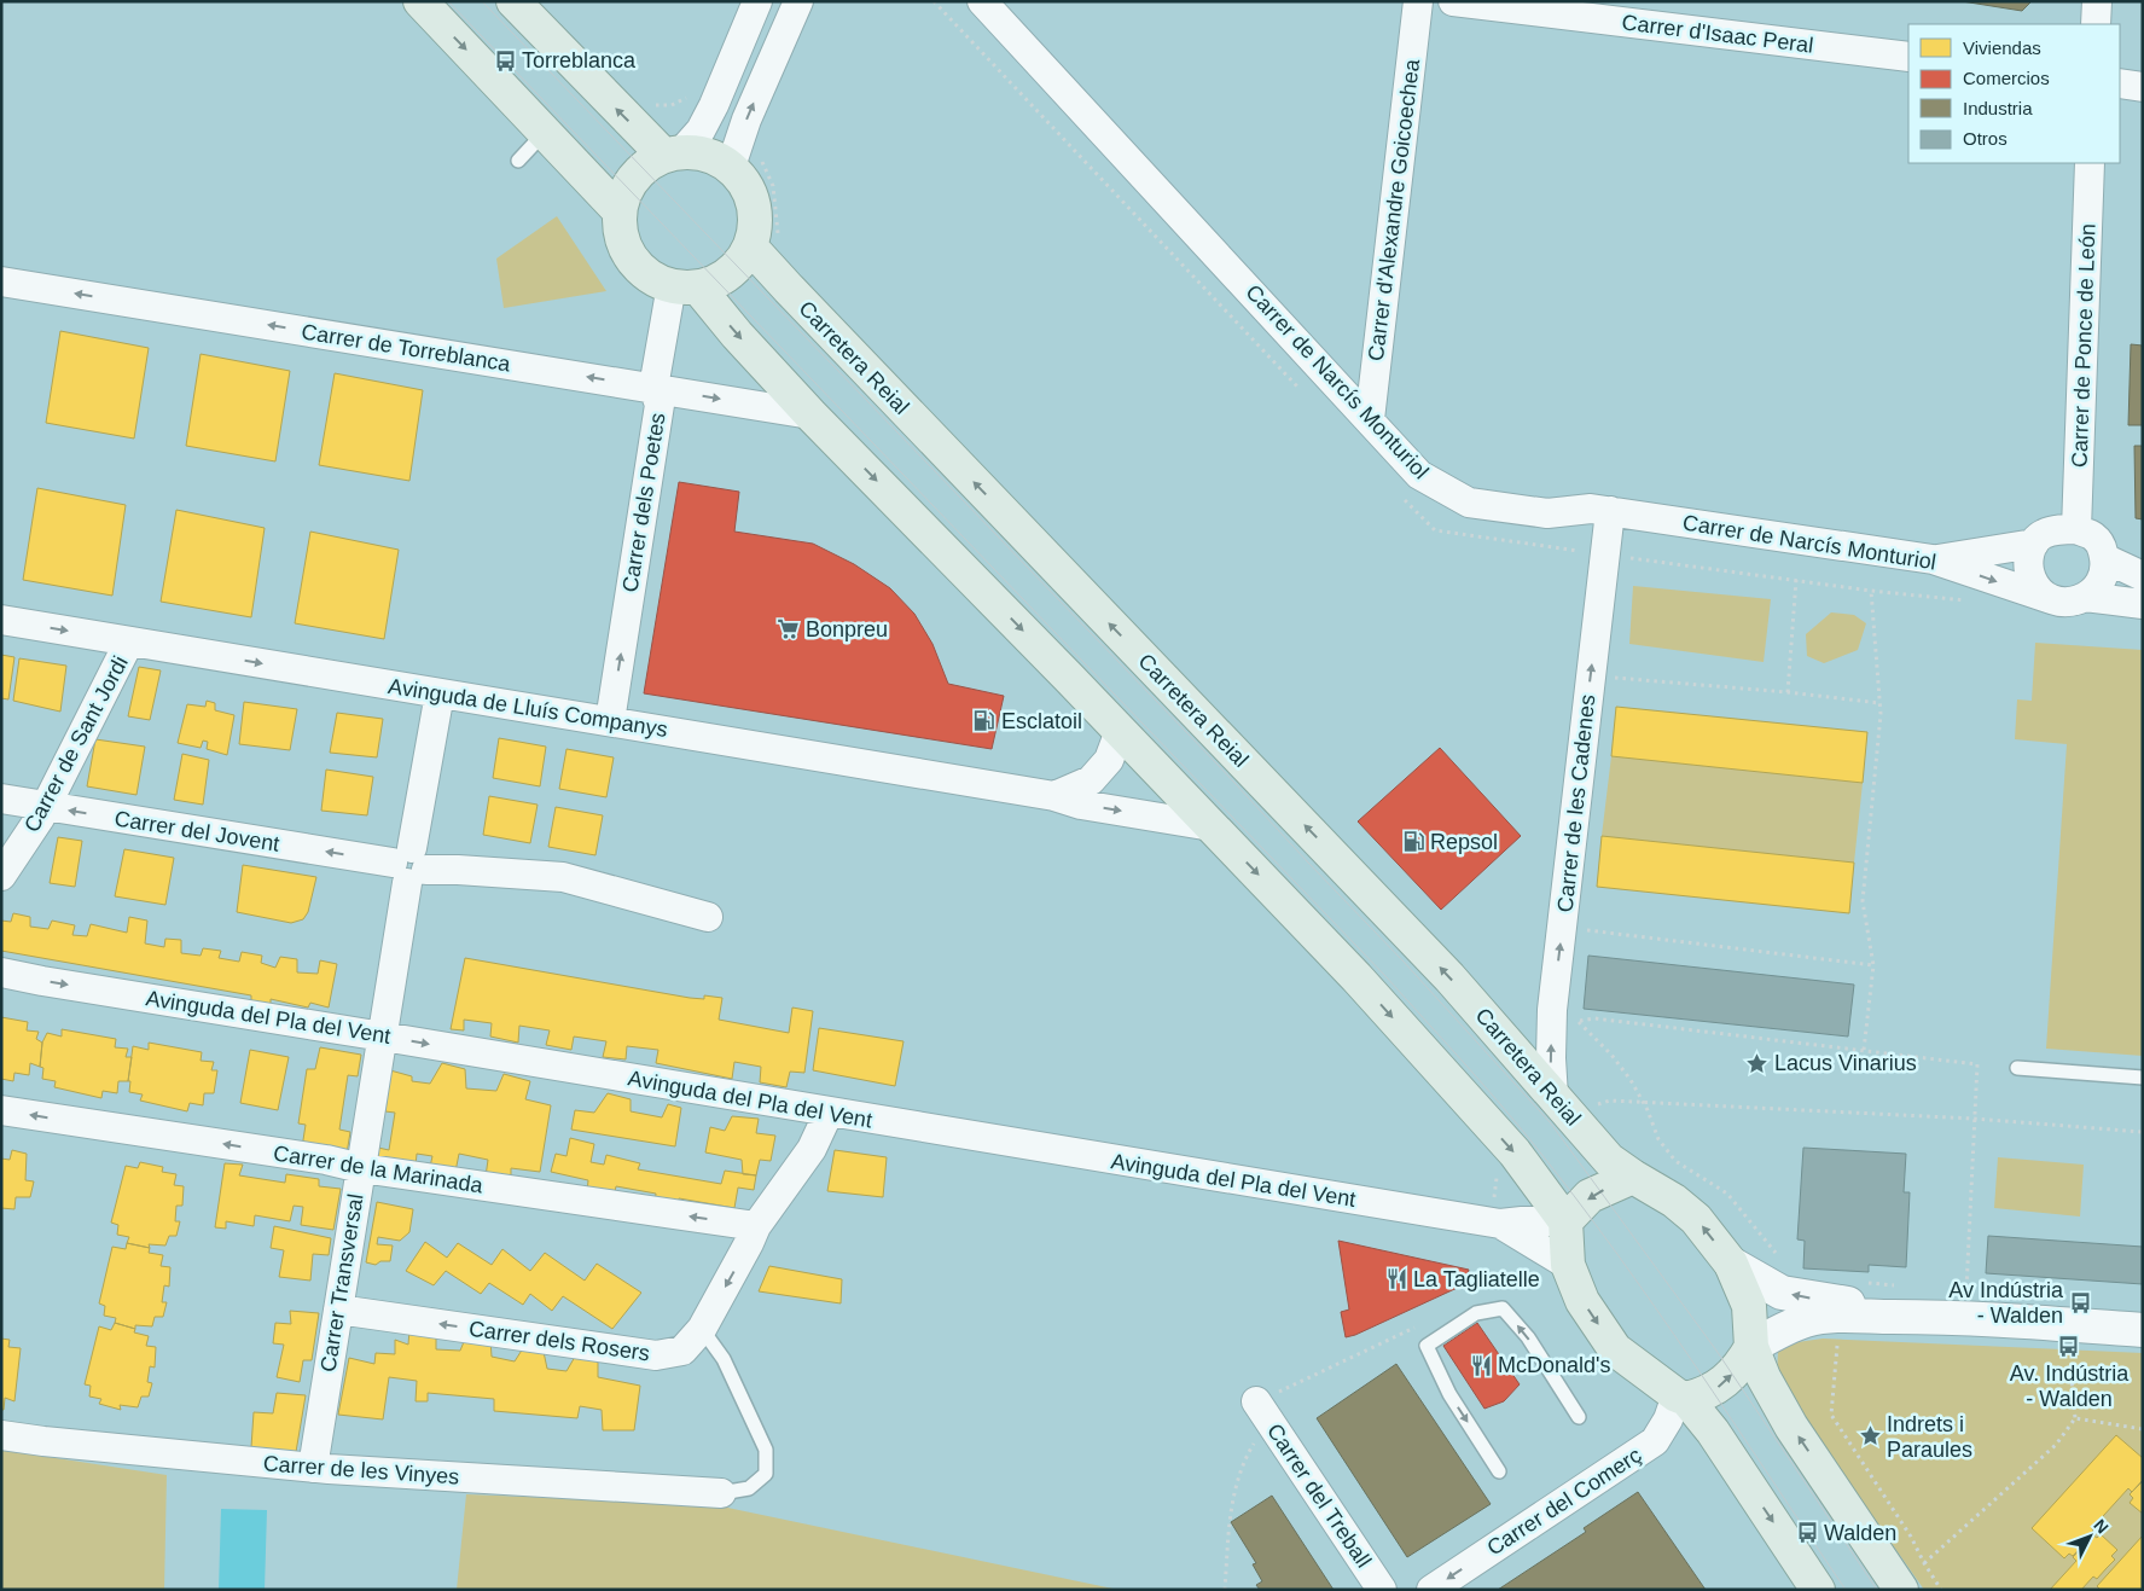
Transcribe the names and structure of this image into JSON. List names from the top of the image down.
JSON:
{
  "streets": {
    "main road": ["Carretera Reial"],
    "street": [
      "Carrer d'Isaac Peral",
      "Carrer d'Alexandre Goicoechea",
      "Carrer de Ponce de León",
      "Carrer de Torreblanca",
      "Carrer de Narcís Monturiol",
      "Carrer dels Poetes",
      "Avinguda de Lluís Companys",
      "Carrer de Sant Jordi",
      "Carrer de les Cadenes",
      "Carrer del Jovent",
      "Avinguda del Pla del Vent",
      "Carrer de la Marinada",
      "Carrer Transversal",
      "Carrer dels Rosers",
      "Carrer de les Vinyes",
      "Carrer del Treball",
      "Carrer del Comerç"
    ]
  },
  "crossings": [
    ["Carrer d'Alexandre Goicoechea", "Carrer de Narcís Monturiol"],
    ["Carrer de Ponce de León", "Carrer de Narcís Monturiol"],
    ["Carrer de Torreblanca", "Carrer dels Poetes"],
    ["Carretera Reial", "Carrer dels Poetes"],
    ["Carretera Reial", "Carrer de les Cadenes"],
    ["Carretera Reial", "Avinguda del Pla del Vent"],
    ["Carretera Reial", "Carrer del Comerç"],
    ["Carrer de Narcís Monturiol", "Carrer de les Cadenes"],
    ["Carrer dels Poetes", "Avinguda de Lluís Companys"],
    ["Avinguda de Lluís Companys", "Carrer de Sant Jordi"],
    ["Avinguda de Lluís Companys", "Carrer Transversal"],
    ["Carrer de Sant Jordi", "Carrer del Jovent"],
    ["Carrer del Jovent", "Carrer Transversal"],
    ["Avinguda del Pla del Vent", "Carrer Transversal"],
    ["Avinguda del Pla del Vent", "Carrer dels Rosers"],
    ["Avinguda del Pla del Vent", "Carrer del Comerç"],
    ["Carrer de la Marinada", "Carrer Transversal"],
    ["Carrer de la Marinada", "Carrer dels Rosers"],
    ["Carrer Transversal", "Carrer dels Rosers"],
    ["Carrer Transversal", "Carrer de les Vinyes"]
  ],
  "one_way": [
    "Carrer dels Poetes",
    "Avinguda de Lluís Companys",
    "Carrer de les Cadenes",
    "Carrer del Jovent",
    "Avinguda del Pla del Vent",
    "Carrer de la Marinada",
    "Carrer dels Rosers",
    "Carrer del Comerç"
  ],
  "places": {
    "bus stop": [
      "Torreblanca",
      "Av Indústria - Walden",
      "Av. Indústria - Walden",
      "Walden"
    ],
    "supermarket": ["Bonpreu"],
    "fuel station": ["Esclatoil", "Repsol"],
    "place": ["Lacus Vinarius", "Indrets i Paraules"],
    "restaurant": ["La Tagliatelle", "McDonald's"]
  },
  "legend": [
    "Viviendas",
    "Comercios",
    "Industria",
    "Otros"
  ],
  "north": "top right"
}
